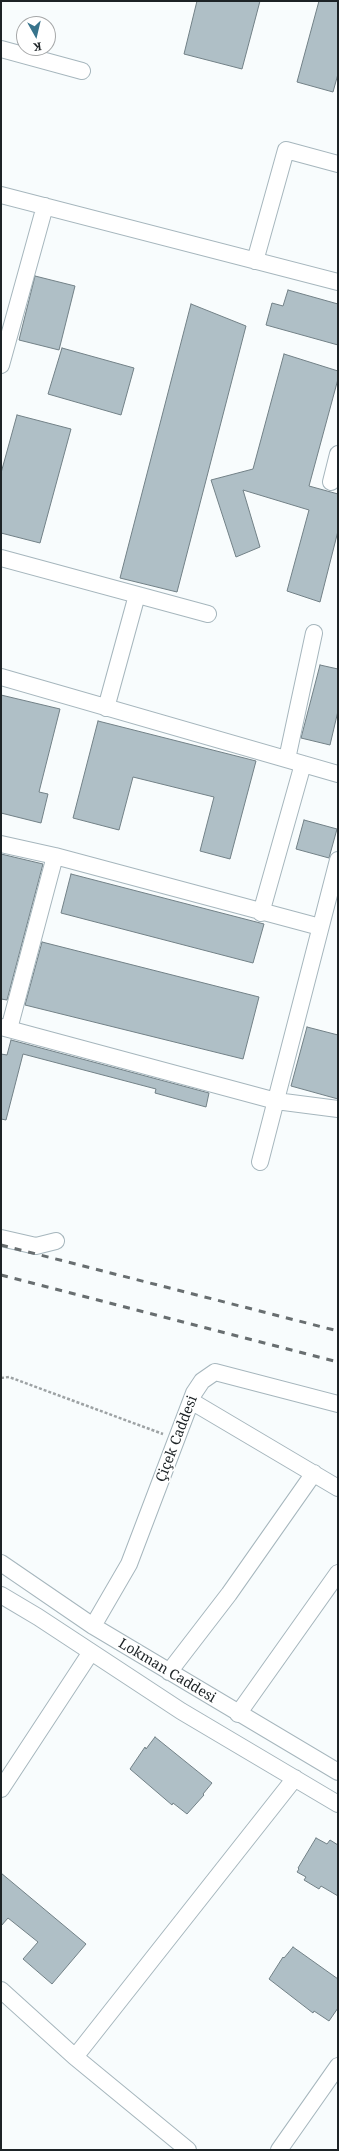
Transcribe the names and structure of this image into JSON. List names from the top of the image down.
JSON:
{
  "streets": {
    "street": ["Çiçek Caddesi", "Lokman Caddesi"]
  },
  "crossings": [
    ["Çiçek Caddesi", "Lokman Caddesi"]
  ],
  "north": "bottom"
}
